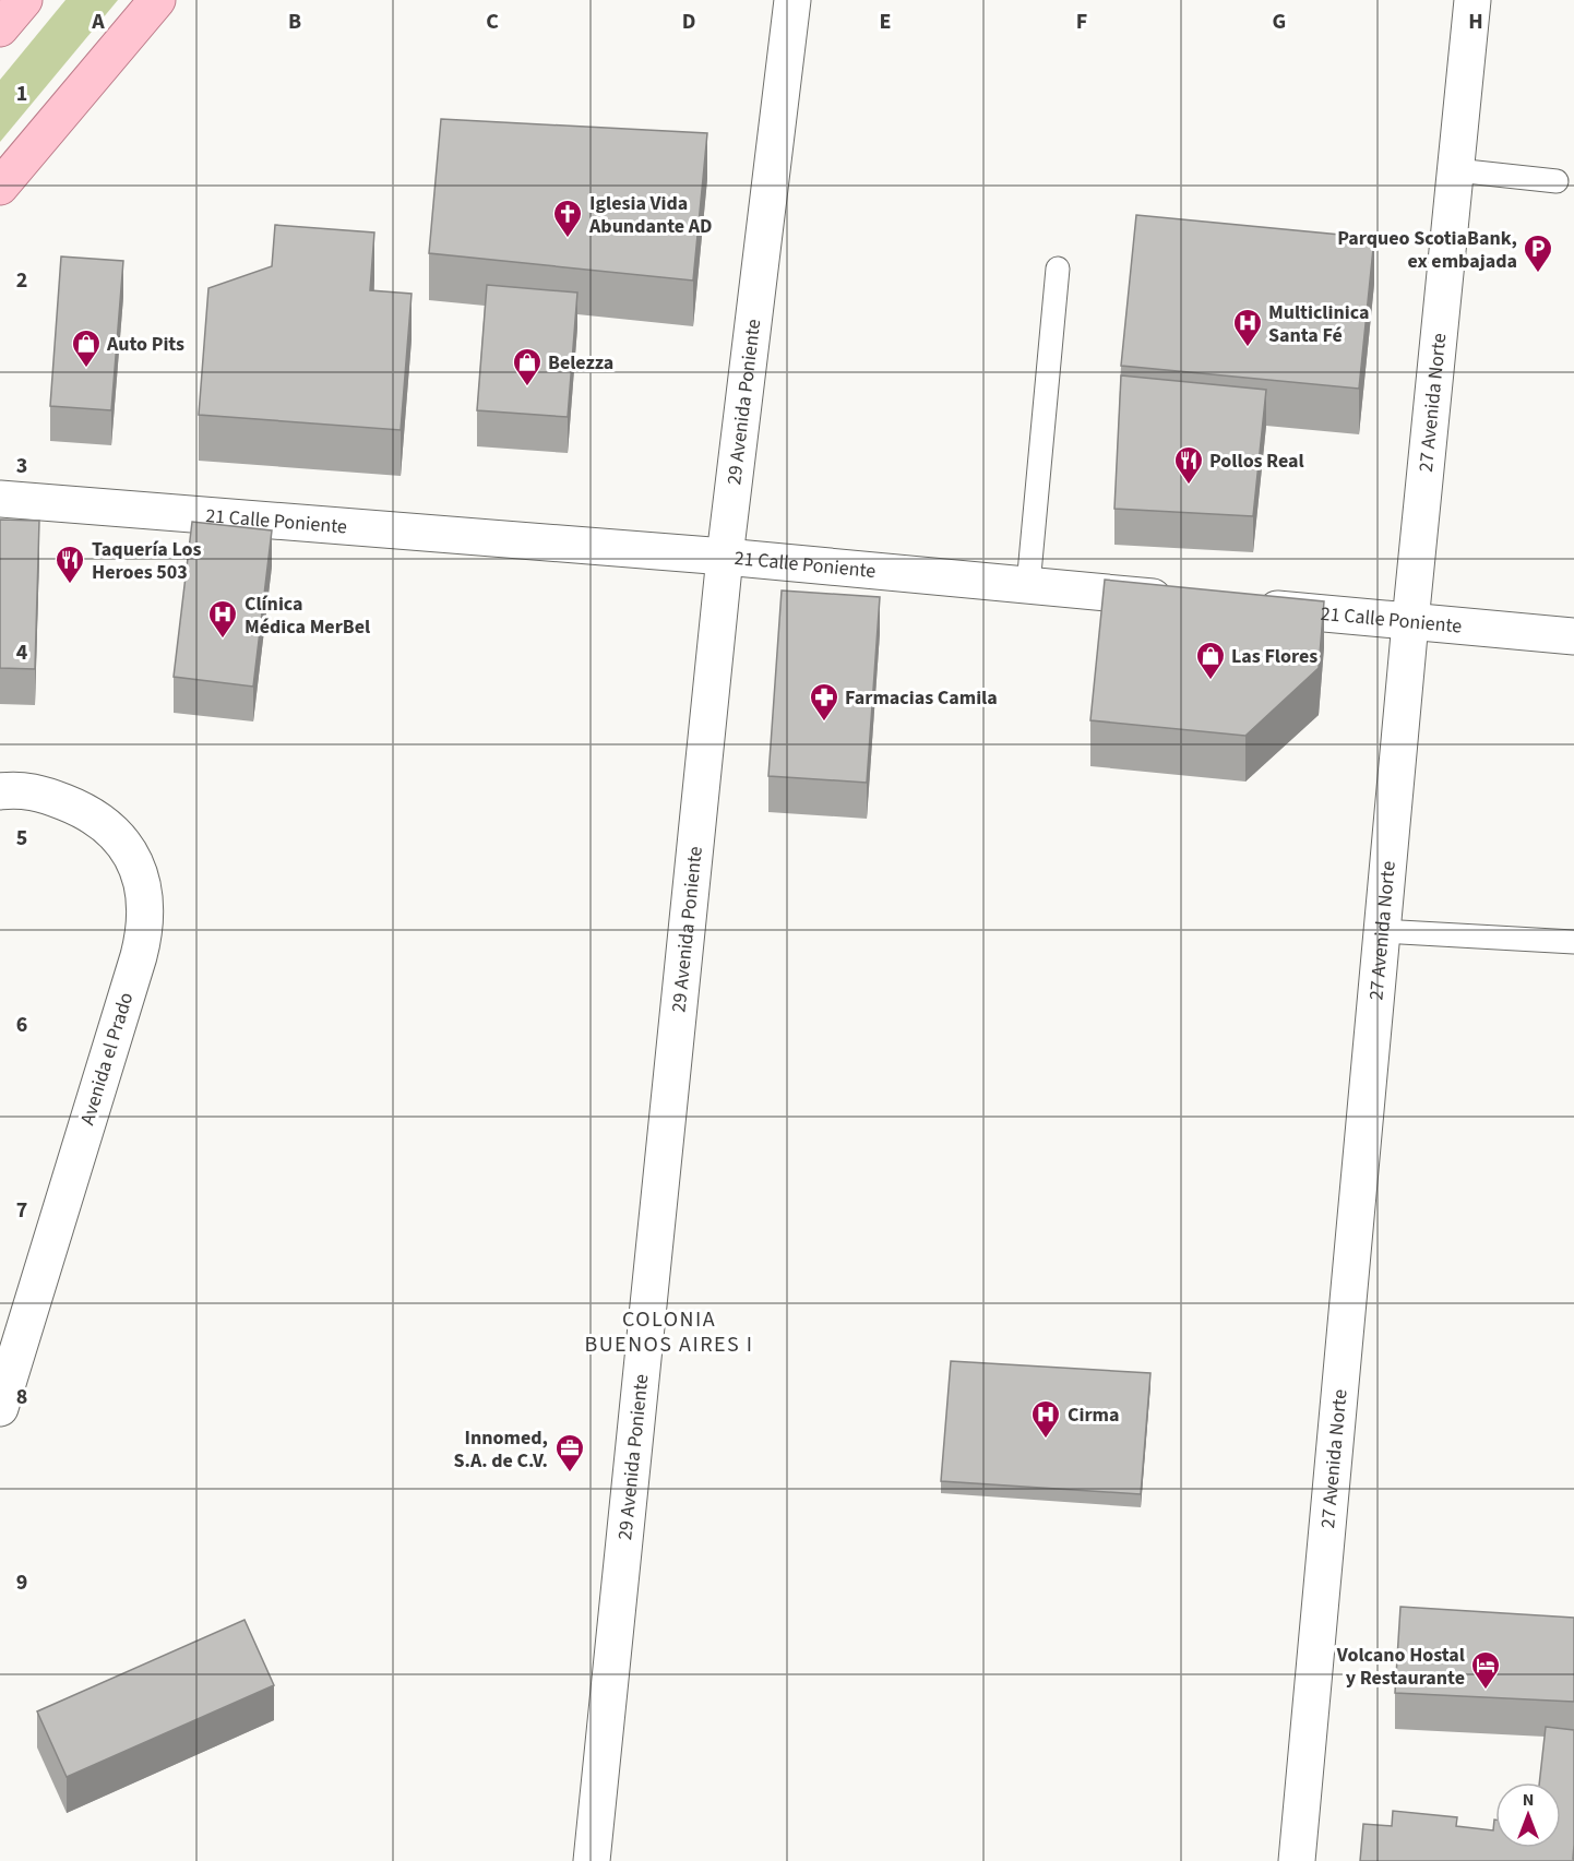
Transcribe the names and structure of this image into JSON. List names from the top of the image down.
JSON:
{
  "streets": {
    "street": [
      "29 Avenida Poniente",
      "27 Avenida Norte",
      "21 Calle Poniente",
      "Avenida el Prado"
    ]
  },
  "crossings": [
    ["29 Avenida Poniente", "21 Calle Poniente"],
    ["27 Avenida Norte", "21 Calle Poniente"]
  ],
  "districts": ["COLONIA BUENOS AIRES I"],
  "places": {
    "church": ["Iglesia Vida Abundante AD"],
    "parking": ["Parqueo ScotiaBank, ex embajada"],
    "hospital": ["Multiclinica Santa Fé", "Clínica Médica MerBel", "Cirma"],
    "shop": ["Auto Pits", "Belezza", "Las Flores"],
    "restaurant": ["Pollos Real", "Taquería Los Heroes 503"],
    "pharmacy": ["Farmacias Camila"],
    "office": ["Innomed, S.A. de C.V."],
    "hotel": ["Volcano Hostal y Restaurante"]
  },
  "north": "top",
  "grid": {
    "columns": [
      "A",
      "B",
      "C",
      "D",
      "E",
      "F",
      "G",
      "H"
    ],
    "rows": [
      "1",
      "2",
      "3",
      "4",
      "5",
      "6",
      "7",
      "8",
      "9"
    ]
  }
}
